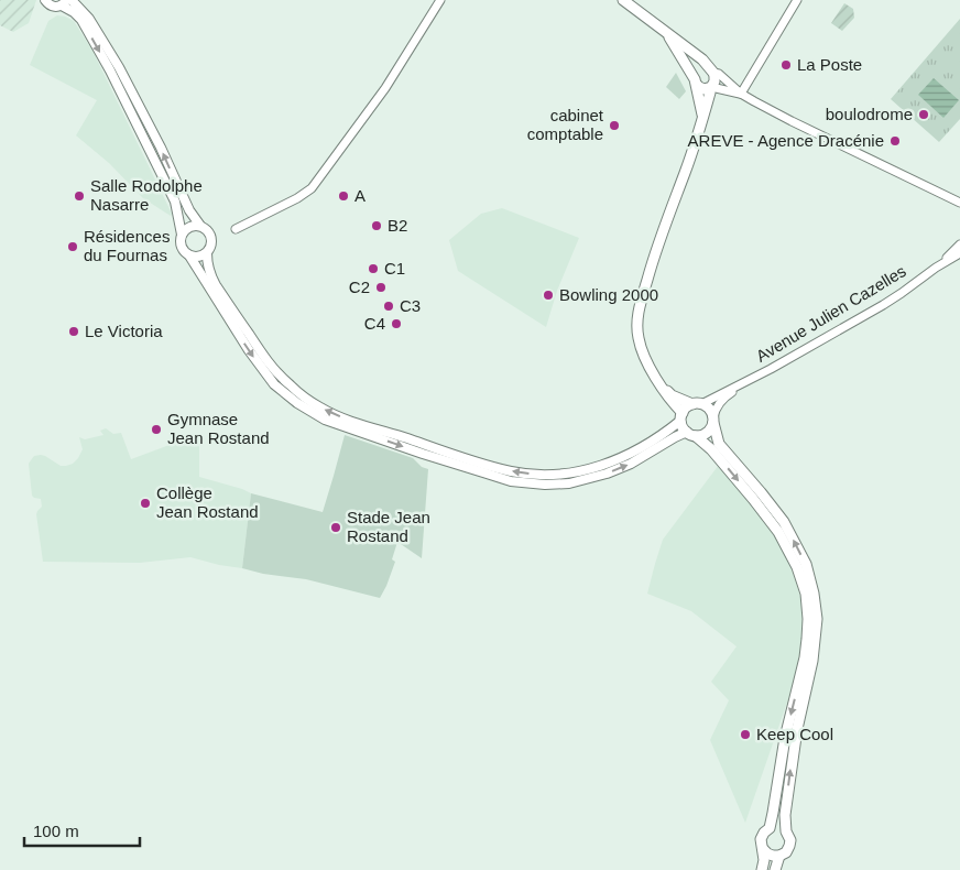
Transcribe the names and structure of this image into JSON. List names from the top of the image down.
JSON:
{
  "streets": {
    "street": ["Avenue Julien Cazelles"]
  },
  "places": [
    "La Poste",
    "boulodrome",
    "cabinet comptable",
    "AREVE - Agence Dracénie",
    "Salle Rodolphe Nasarre",
    "A",
    "B2",
    "Résidences du Fournas",
    "C1",
    "C2",
    "Bowling 2000",
    "C3",
    "C4",
    "Le Victoria",
    "Gymnase Jean Rostand",
    "Collège Jean Rostand",
    "Stade Jean Rostand",
    "Keep Cool"
  ],
  "scale_bar": "100 m"
}
